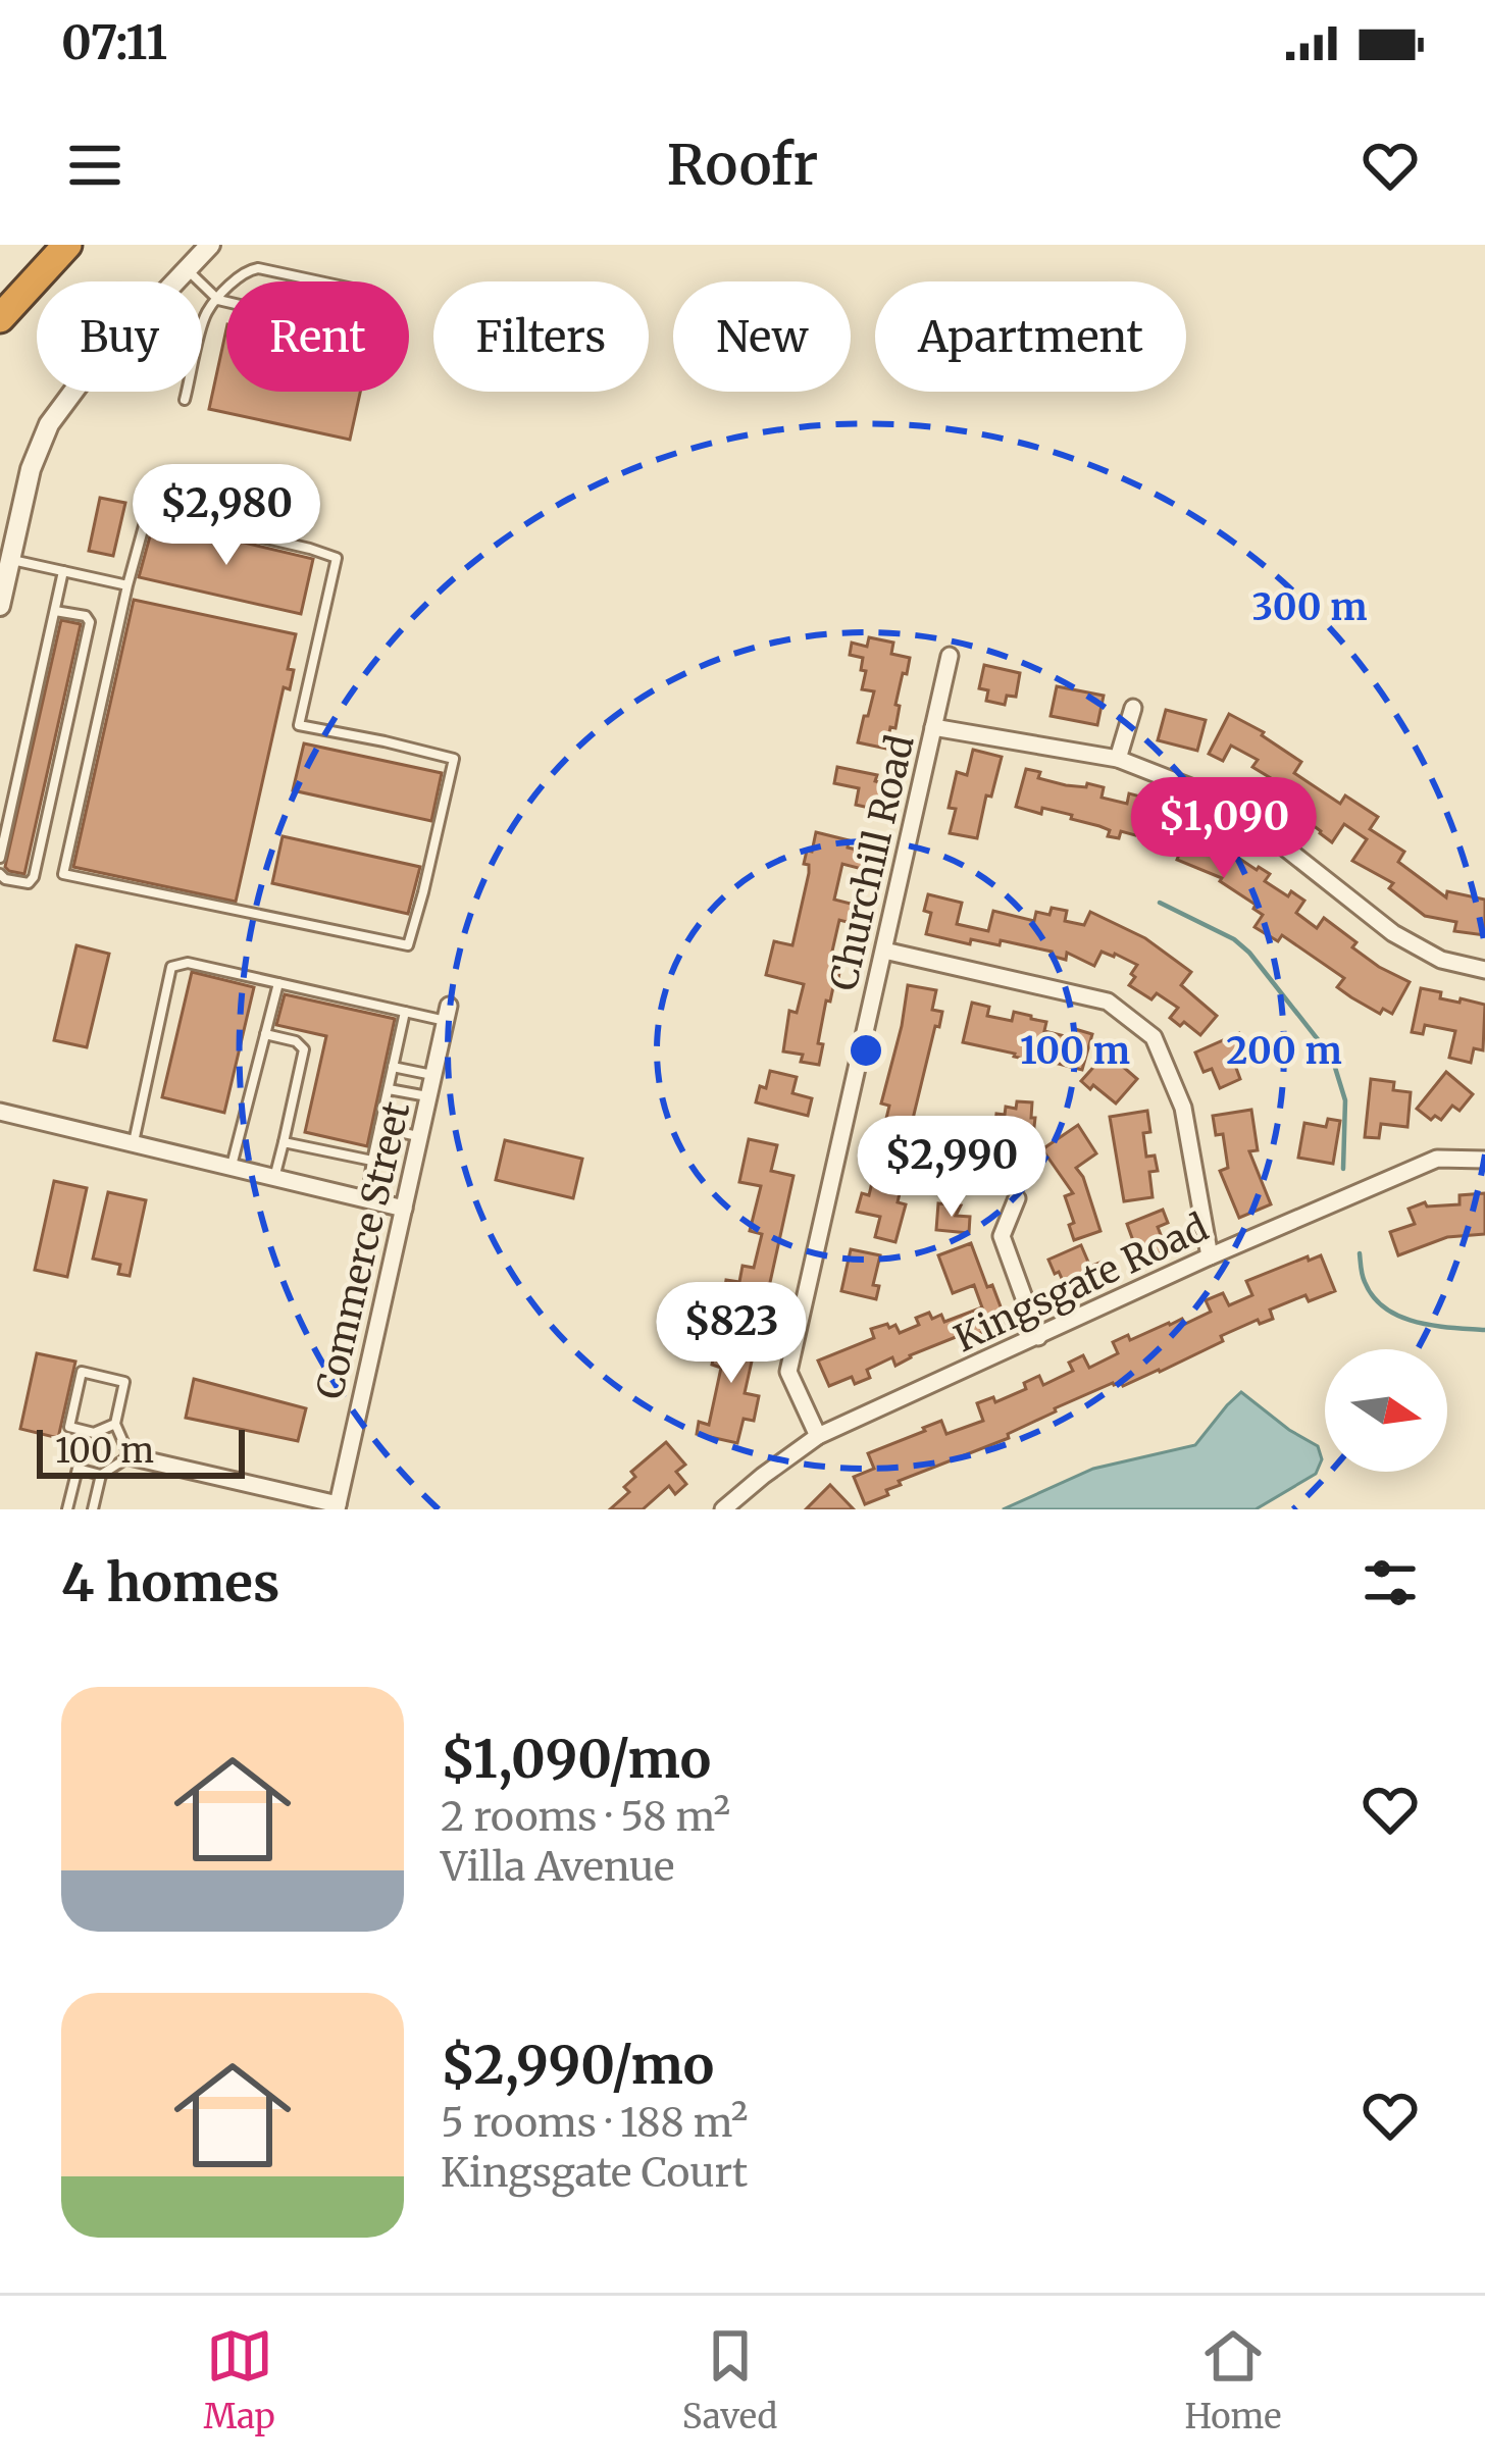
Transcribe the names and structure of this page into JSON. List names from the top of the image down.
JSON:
{
  "streets": {
    "street": ["Churchill Road", "Commerce Street", "Kingsgate Road"]
  },
  "crossings": [
    ["Churchill Road", "Kingsgate Road"]
  ],
  "scale_bar": "100 m",
  "north": "right",
  "page": {
    "status": "07:11",
    "header": "Roofr",
    "chip": [
      "Buy",
      "Rent",
      "Filters",
      "New",
      "Apartment"
    ],
    "price": [
      "$2,980",
      "$1,090",
      "$2,990",
      "$823"
    ],
    "scale": "100 m",
    "heading": "4 homes",
    "list": [
      {
        "name": "$1,090/mo",
        "note": "2 rooms · 58 m² · Villa Avenue"
      },
      {
        "name": "$2,990/mo",
        "note": "5 rooms · 188 m² · Kingsgate Court"
      }
    ],
    "tabs": ["Map", "Saved", "Home"]
  },
  "rings": ["300 m", "100 m", "200 m"]
}
